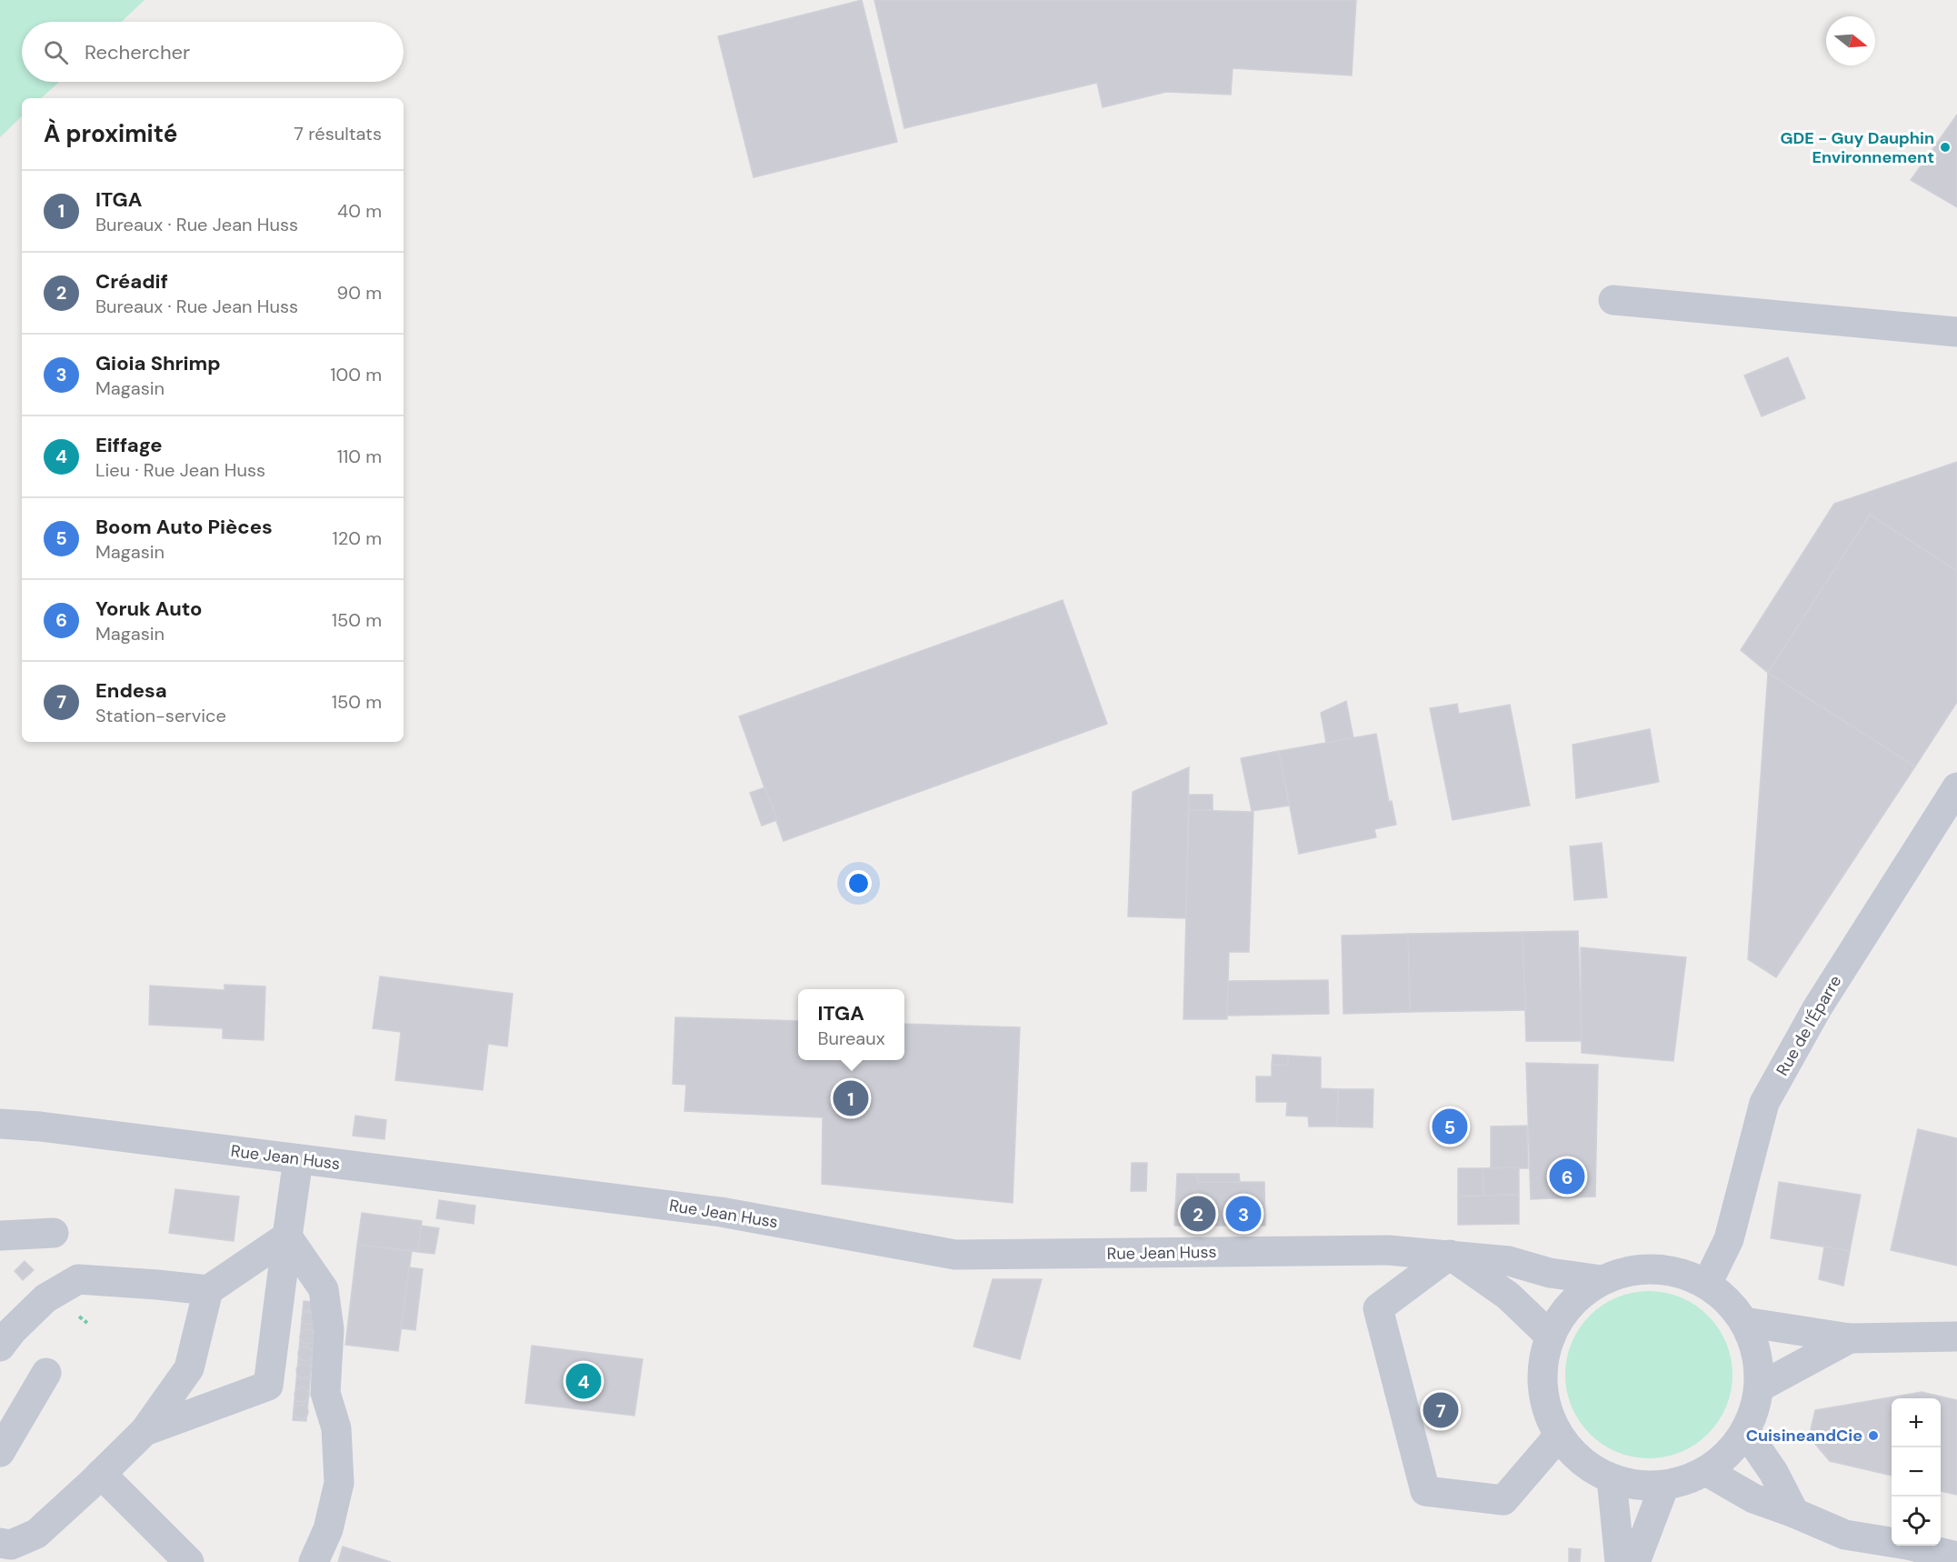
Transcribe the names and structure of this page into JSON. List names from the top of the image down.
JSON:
{
  "streets": {
    "street": ["Rue de l'Éparre", "Rue Jean Huss"]
  },
  "places": ["GDE - Guy Dauphin Environnement", "CuisineandCie"],
  "north": "right",
  "page": {
    "search": "Rechercher",
    "heading": ["À proximité", "7 résultats"],
    "list": [
      {
        "mark": "1",
        "name": "ITGA",
        "note": "Bureaux · Rue Jean Huss",
        "value": "40 m"
      },
      {
        "mark": "2",
        "name": "Créadif",
        "note": "Bureaux · Rue Jean Huss",
        "value": "90 m"
      },
      {
        "mark": "3",
        "name": "Gioia Shrimp",
        "note": "Magasin",
        "value": "100 m"
      },
      {
        "mark": "4",
        "name": "Eiffage",
        "note": "Lieu · Rue Jean Huss",
        "value": "110 m"
      },
      {
        "mark": "5",
        "name": "Boom Auto Pièces",
        "note": "Magasin",
        "value": "120 m"
      },
      {
        "mark": "6",
        "name": "Yoruk Auto",
        "note": "Magasin",
        "value": "150 m"
      },
      {
        "mark": "7",
        "name": "Endesa",
        "note": "Station-service",
        "value": "150 m"
      }
    ],
    "popup": ["ITGA", "Bureaux"],
    "pins": [
      "1",
      "5",
      "6",
      "2",
      "3",
      "4",
      "7"
    ],
    "map_buttons": ["+", "−"]
  }
}
